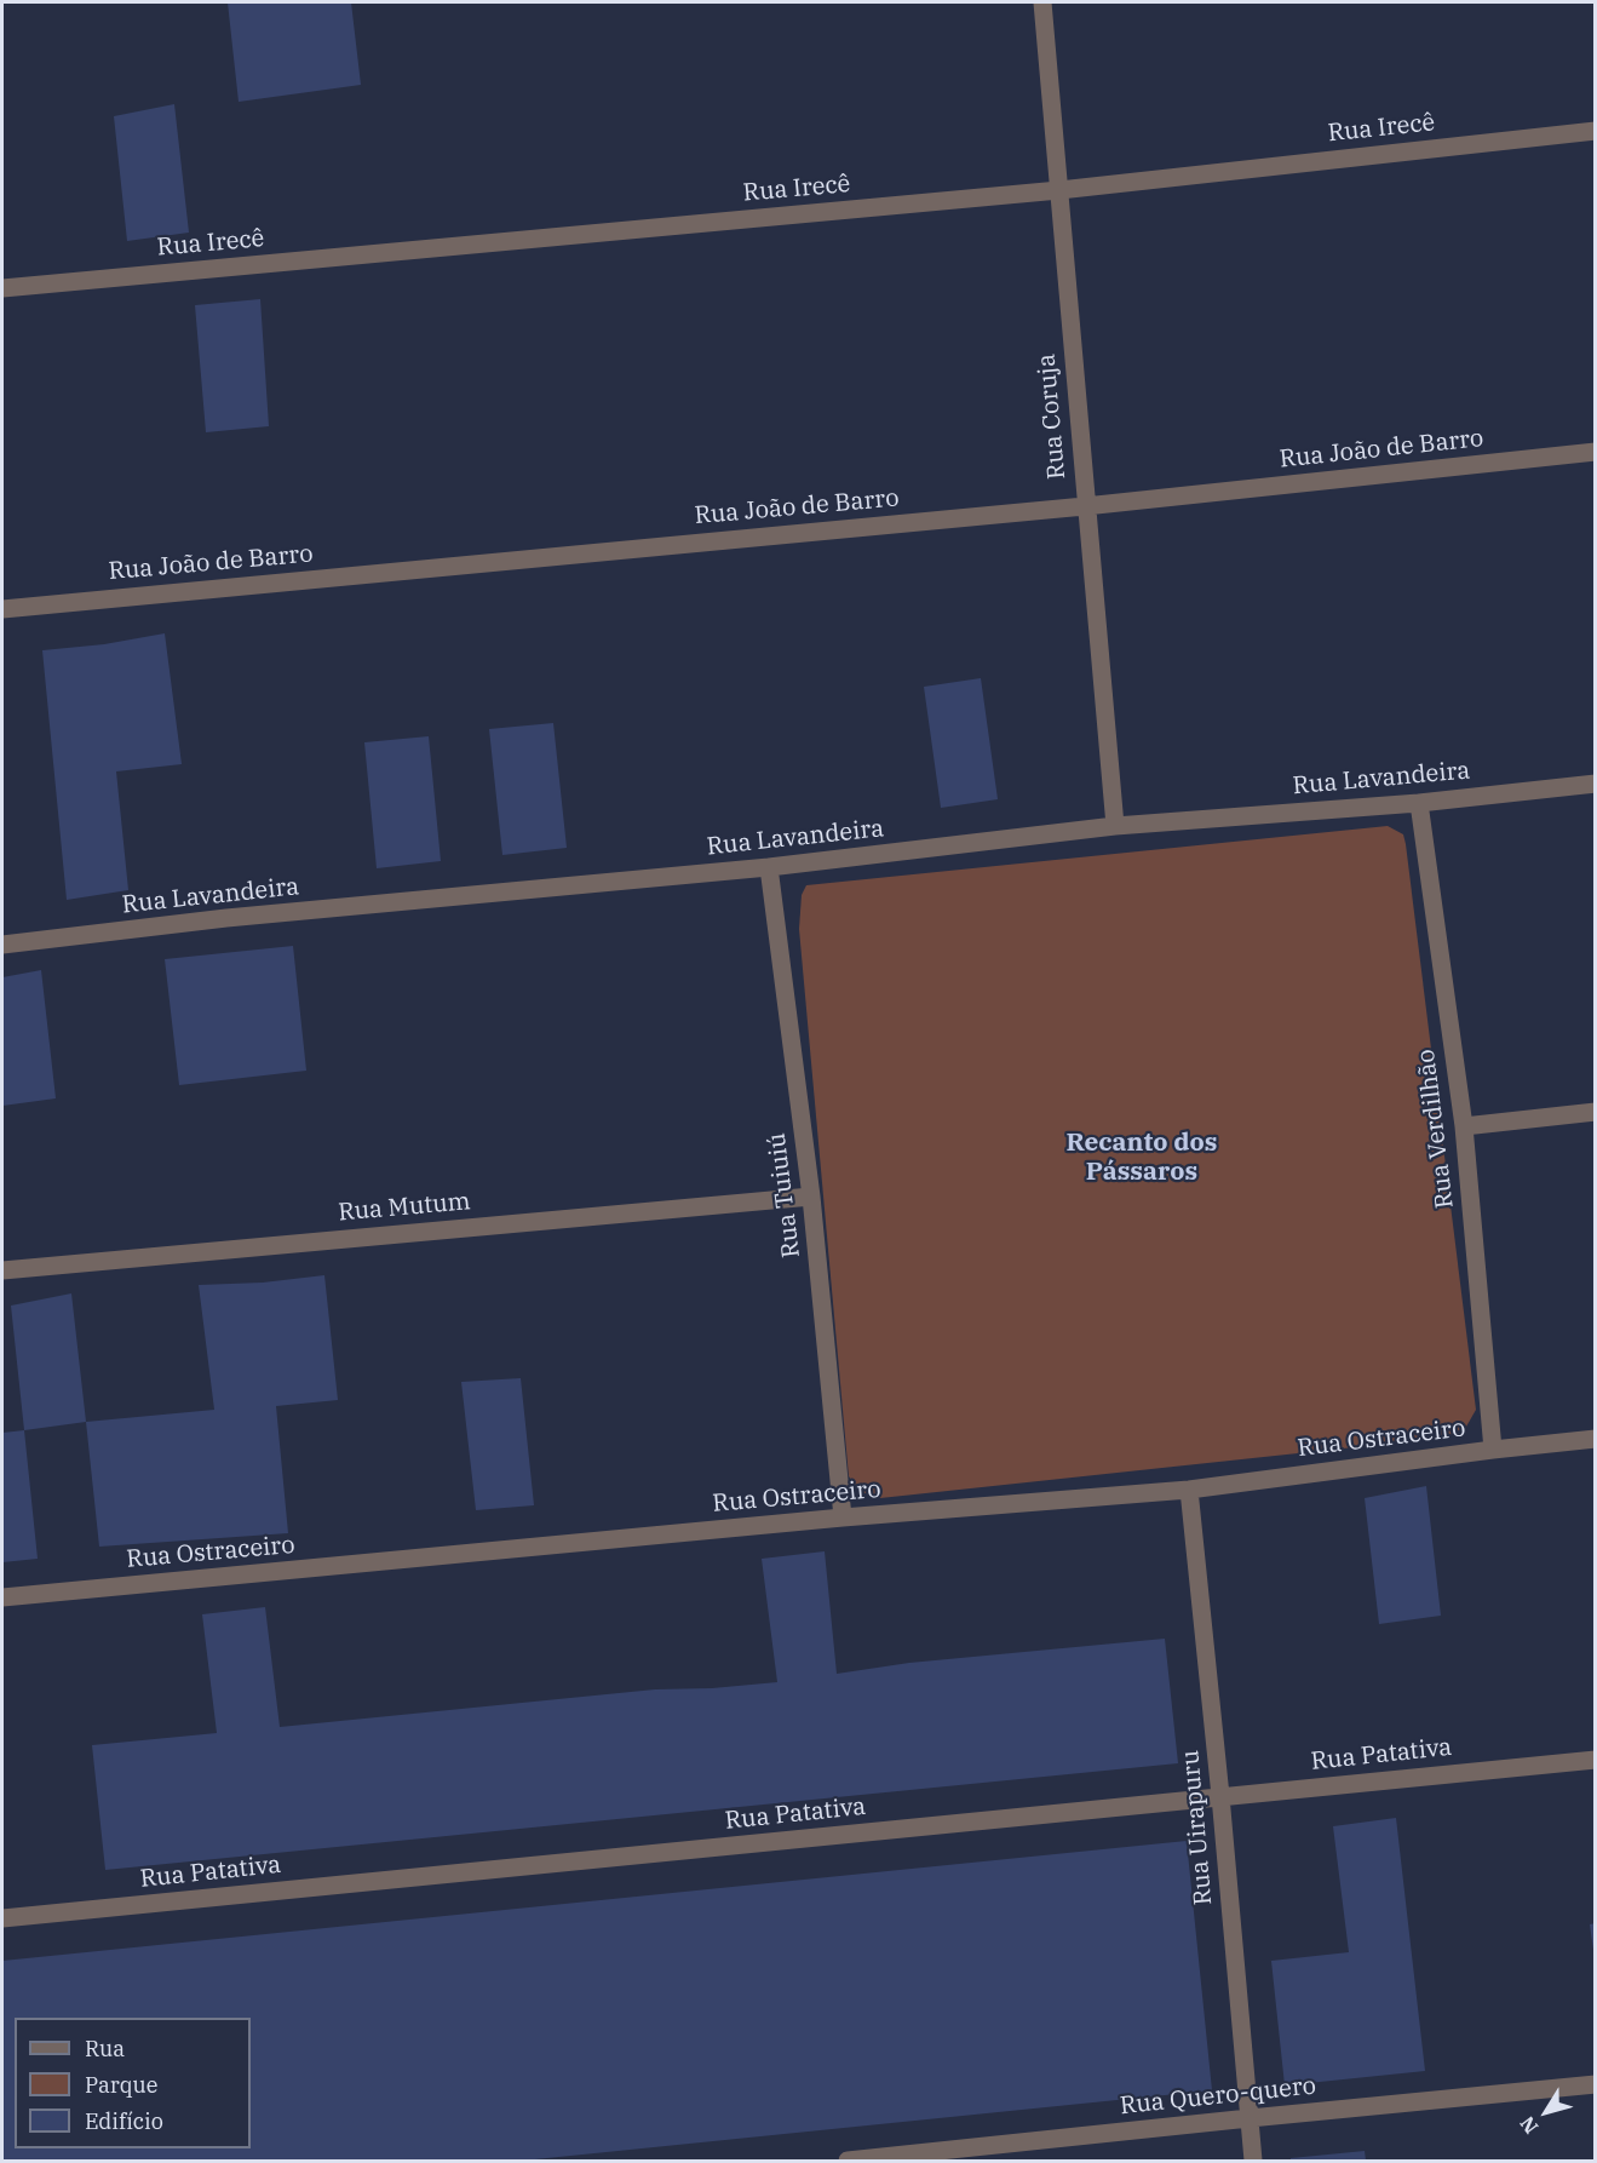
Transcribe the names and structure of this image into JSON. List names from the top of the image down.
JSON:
{
  "streets": {
    "street": [
      "Rua Irecê",
      "Rua Coruja",
      "Rua João de Barro",
      "Rua Lavandeira",
      "Rua Verdilhão",
      "Rua Tuiuiú",
      "Rua Mutum",
      "Rua Ostraceiro",
      "Rua Patativa",
      "Rua Uirapuru",
      "Rua Quero-quero"
    ]
  },
  "crossings": [
    ["Rua Irecê", "Rua Coruja"],
    ["Rua Coruja", "Rua João de Barro"],
    ["Rua Coruja", "Rua Lavandeira"],
    ["Rua Lavandeira", "Rua Verdilhão"],
    ["Rua Lavandeira", "Rua Tuiuiú"],
    ["Rua Verdilhão", "Rua Ostraceiro"],
    ["Rua Tuiuiú", "Rua Mutum"],
    ["Rua Tuiuiú", "Rua Ostraceiro"],
    ["Rua Ostraceiro", "Rua Uirapuru"],
    ["Rua Patativa", "Rua Uirapuru"],
    ["Rua Uirapuru", "Rua Quero-quero"]
  ],
  "districts": ["Recanto dos Pássaros"],
  "legend": ["Rua", "Parque", "Edifício"],
  "north": "bottom left"
}
